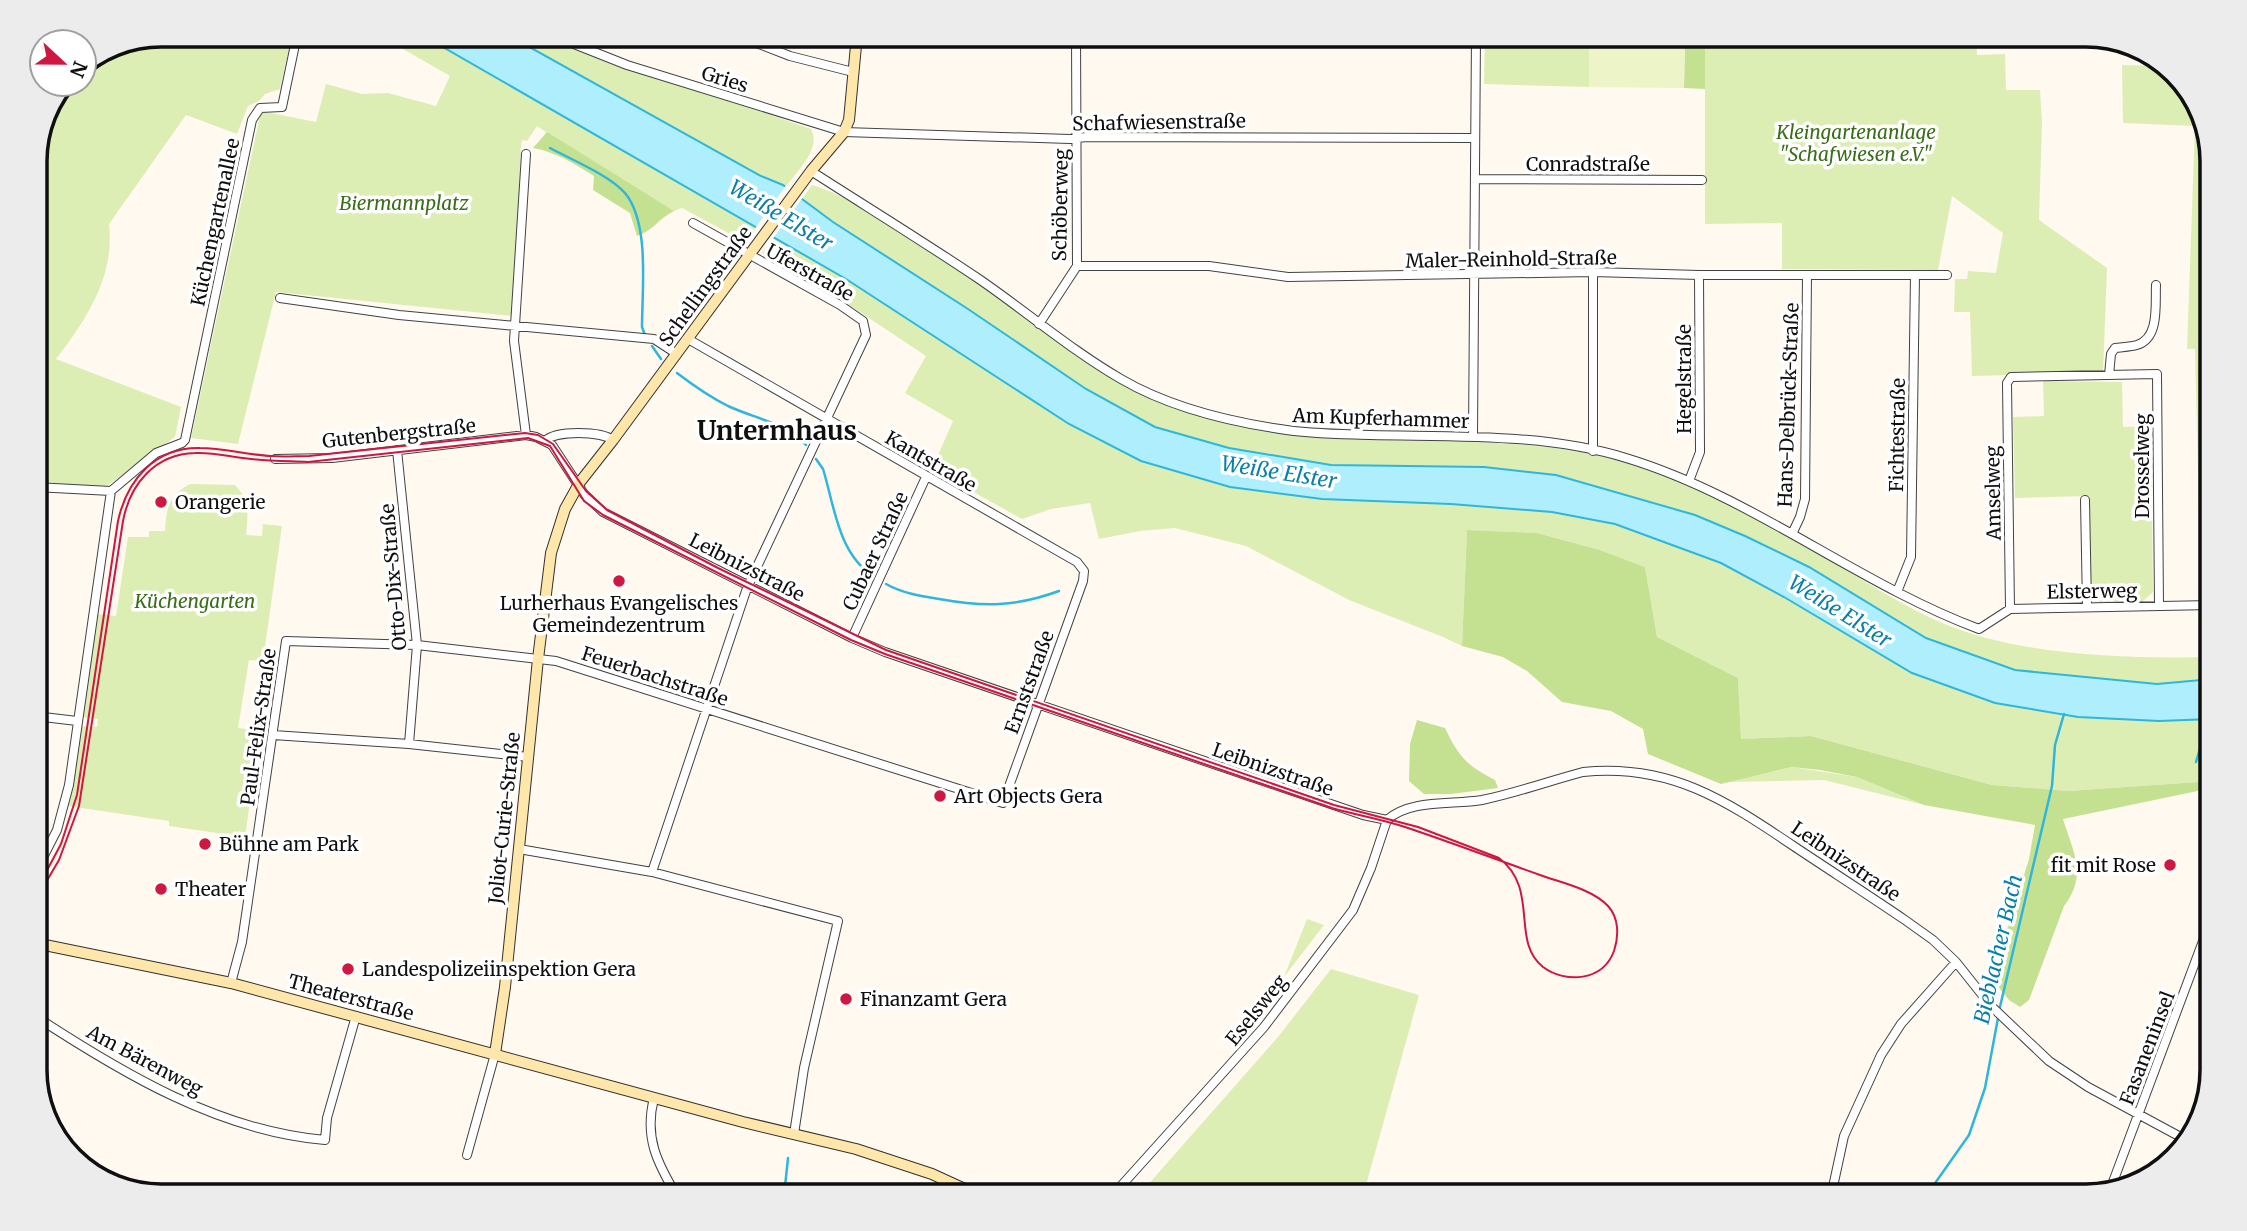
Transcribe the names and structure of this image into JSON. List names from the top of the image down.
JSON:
{
  "streets": {
    "main road": ["Schellingstraße", "Joliot-Curie-Straße", "Theaterstraße"],
    "street": [
      "Gries",
      "Schafwiesenstraße",
      "Conradstraße",
      "Schöberweg",
      "Küchengartenallee",
      "Maler-Reinhold-Straße",
      "Uferstraße",
      "Hegelstraße",
      "Hans-Delbrück-Straße",
      "Am Kupferhammer",
      "Gutenbergstraße",
      "Fichtestraße",
      "Kantstraße",
      "Drosselweg",
      "Amselweg",
      "Cubaer Straße",
      "Leibnizstraße",
      "Otto-Dix-Straße",
      "Elsterweg",
      "Feuerbachstraße",
      "Ernststraße",
      "Paul-Felix-Straße",
      "Eselsweg",
      "Fasaneninsel",
      "Am Bärenweg"
    ]
  },
  "crossings": [
    ["Gries", "Schafwiesenstraße"],
    ["Gries", "Schellingstraße"],
    ["Schafwiesenstraße", "Schöberweg"],
    ["Schafwiesenstraße", "Schellingstraße"],
    ["Schöberweg", "Maler-Reinhold-Straße"],
    ["Schöberweg", "Am Kupferhammer"],
    ["Maler-Reinhold-Straße", "Hegelstraße"],
    ["Maler-Reinhold-Straße", "Hans-Delbrück-Straße"],
    ["Maler-Reinhold-Straße", "Fichtestraße"],
    ["Uferstraße", "Schellingstraße"],
    ["Uferstraße", "Kantstraße"],
    ["Schellingstraße", "Am Kupferhammer"],
    ["Schellingstraße", "Kantstraße"],
    ["Schellingstraße", "Leibnizstraße"],
    ["Schellingstraße", "Joliot-Curie-Straße"],
    ["Hegelstraße", "Am Kupferhammer"],
    ["Hans-Delbrück-Straße", "Am Kupferhammer"],
    ["Am Kupferhammer", "Fichtestraße"],
    ["Am Kupferhammer", "Amselweg"],
    ["Am Kupferhammer", "Elsterweg"],
    ["Gutenbergstraße", "Otto-Dix-Straße"],
    ["Kantstraße", "Cubaer Straße"],
    ["Kantstraße", "Ernststraße"],
    ["Drosselweg", "Amselweg"],
    ["Drosselweg", "Elsterweg"],
    ["Amselweg", "Elsterweg"],
    ["Cubaer Straße", "Leibnizstraße"],
    ["Leibnizstraße", "Ernststraße"],
    ["Leibnizstraße", "Joliot-Curie-Straße"],
    ["Leibnizstraße", "Eselsweg"],
    ["Leibnizstraße", "Fasaneninsel"],
    ["Otto-Dix-Straße", "Feuerbachstraße"],
    ["Feuerbachstraße", "Ernststraße"],
    ["Feuerbachstraße", "Paul-Felix-Straße"],
    ["Feuerbachstraße", "Joliot-Curie-Straße"],
    ["Paul-Felix-Straße", "Theaterstraße"],
    ["Joliot-Curie-Straße", "Theaterstraße"],
    ["Theaterstraße", "Am Bärenweg"]
  ],
  "districts": ["Untermhaus"],
  "water": ["Weiße Elster", "Bieblacher Bach"],
  "parks": ["Kleingartenanlage \"Schafwiesen e.V.\"", "Biermannplatz", "Küchengarten"],
  "places": [
    "Orangerie",
    "Lurherhaus Evangelisches Gemeindezentrum",
    "Art Objects Gera",
    "Bühne am Park",
    "fit mit Rose",
    "Theater",
    "Landespolizeiinspektion Gera",
    "Finanzamt Gera"
  ],
  "north": "right"
}
